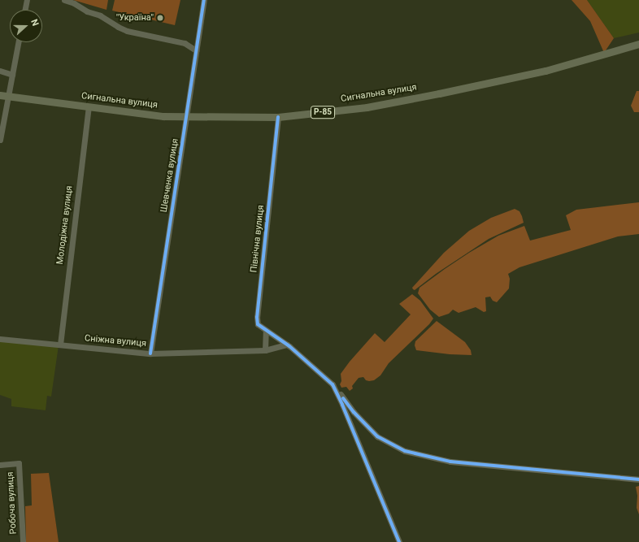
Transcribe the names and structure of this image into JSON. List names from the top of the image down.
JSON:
{
  "streets": {
    "main road": ["Сигнальна вулиця", "Р-85"],
    "street": [
      "Шевченка вулиця",
      "Молодіжна вулиця",
      "Північна вулиця",
      "Сніжна вулиця",
      "Робоча вулиця"
    ]
  },
  "crossings": [
    ["Сигнальна вулиця", "Шевченка вулиця"],
    ["Сигнальна вулиця", "Молодіжна вулиця"],
    ["Сигнальна вулиця", "Північна вулиця"],
    ["Шевченка вулиця", "Сніжна вулиця"],
    ["Молодіжна вулиця", "Сніжна вулиця"],
    ["Північна вулиця", "Сніжна вулиця"]
  ],
  "places": ["\"Україна\""],
  "north": "right"
}
